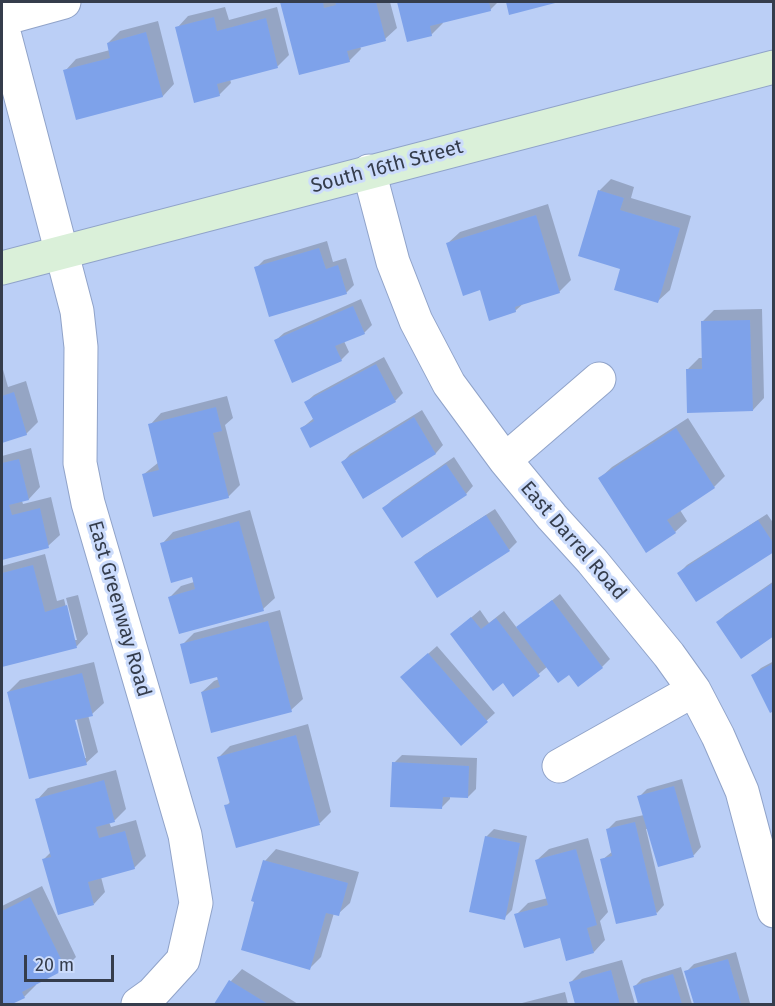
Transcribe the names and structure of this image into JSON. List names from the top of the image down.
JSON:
{
  "streets": {
    "main road": ["South 16th Street"],
    "street": ["East Darrel Road", "East Greenway Road"]
  },
  "crossings": [
    ["South 16th Street", "East Darrel Road"],
    ["South 16th Street", "East Greenway Road"]
  ],
  "scale_bar": "20 m"
}
